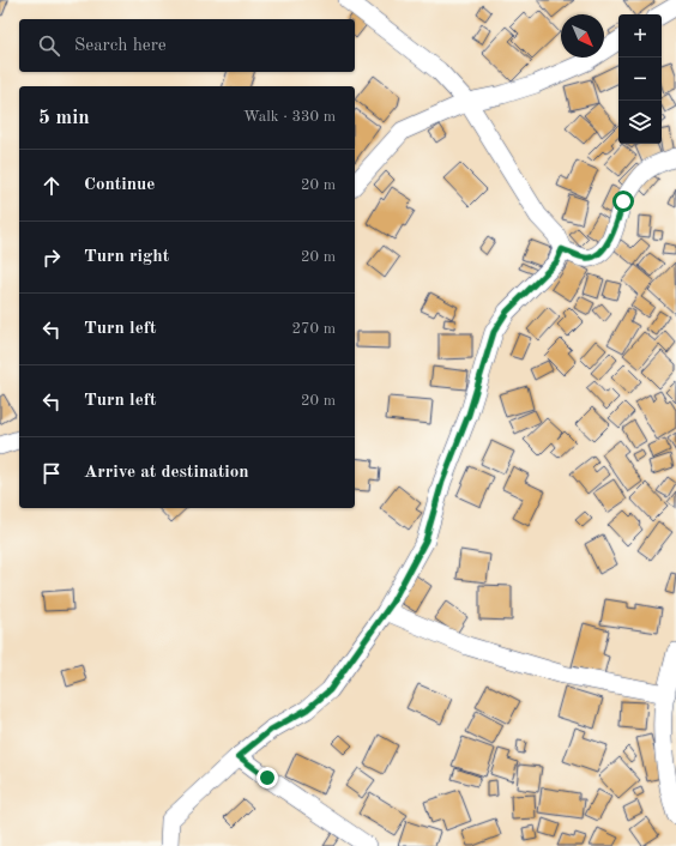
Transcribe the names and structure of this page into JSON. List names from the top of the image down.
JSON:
{
  "north": "bottom right",
  "page": {
    "map_buttons": ["+", "−"],
    "search": "Search here",
    "heading": ["5 min", "Walk · 330 m"],
    "list": [
      ["Continue", "20 m"],
      ["Turn right", "20 m"],
      ["Turn left", "270 m"],
      ["Turn left", "20 m"],
      "Arrive at destination"
    ]
  }
}
